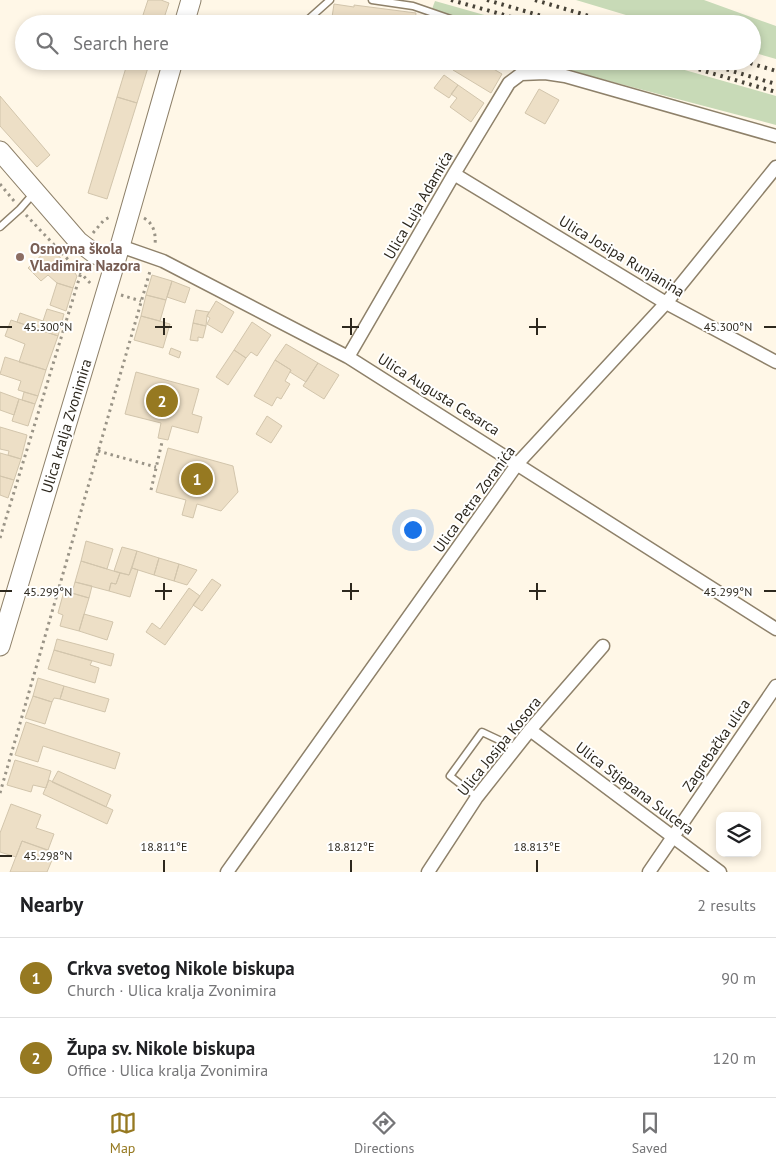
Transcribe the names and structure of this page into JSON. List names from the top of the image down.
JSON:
{
  "streets": {
    "main road": ["Ulica kralja Zvonimira"],
    "street": [
      "Ulica Luja Adamića",
      "Ulica Josipa Runjanina",
      "Ulica Augusta Cesarca",
      "Ulica Petra Zoranića",
      "Zagrebačka ulica",
      "Ulica Josipa Kosora",
      "Ulica Stjepana Sulcera"
    ]
  },
  "crossings": [
    ["Ulica Luja Adamića", "Ulica Josipa Runjanina"],
    ["Ulica Luja Adamića", "Ulica Augusta Cesarca"],
    ["Ulica Josipa Runjanina", "Ulica Petra Zoranića"],
    ["Ulica Augusta Cesarca", "Ulica kralja Zvonimira"],
    ["Ulica Augusta Cesarca", "Ulica Petra Zoranića"],
    ["Zagrebačka ulica", "Ulica Stjepana Sulcera"],
    ["Ulica Josipa Kosora", "Ulica Stjepana Sulcera"]
  ],
  "places": ["Osnovna škola Vladimira Nazora"],
  "page": {
    "search": "Search here",
    "pins": ["2", "1"],
    "heading": ["Nearby", "2 results"],
    "list": [
      {
        "mark": "1",
        "name": "Crkva svetog Nikole biskupa",
        "note": "Church · Ulica kralja Zvonimira",
        "value": "90 m"
      },
      {
        "mark": "2",
        "name": "Župa sv. Nikole biskupa",
        "note": "Office · Ulica kralja Zvonimira",
        "value": "120 m"
      }
    ],
    "nav": ["Map", "Directions", "Saved"]
  },
  "coordinates": [
    "45.300°N",
    "45.299°N",
    "18.811°E",
    "18.812°E",
    "18.813°E",
    "45.298°N"
  ]
}
